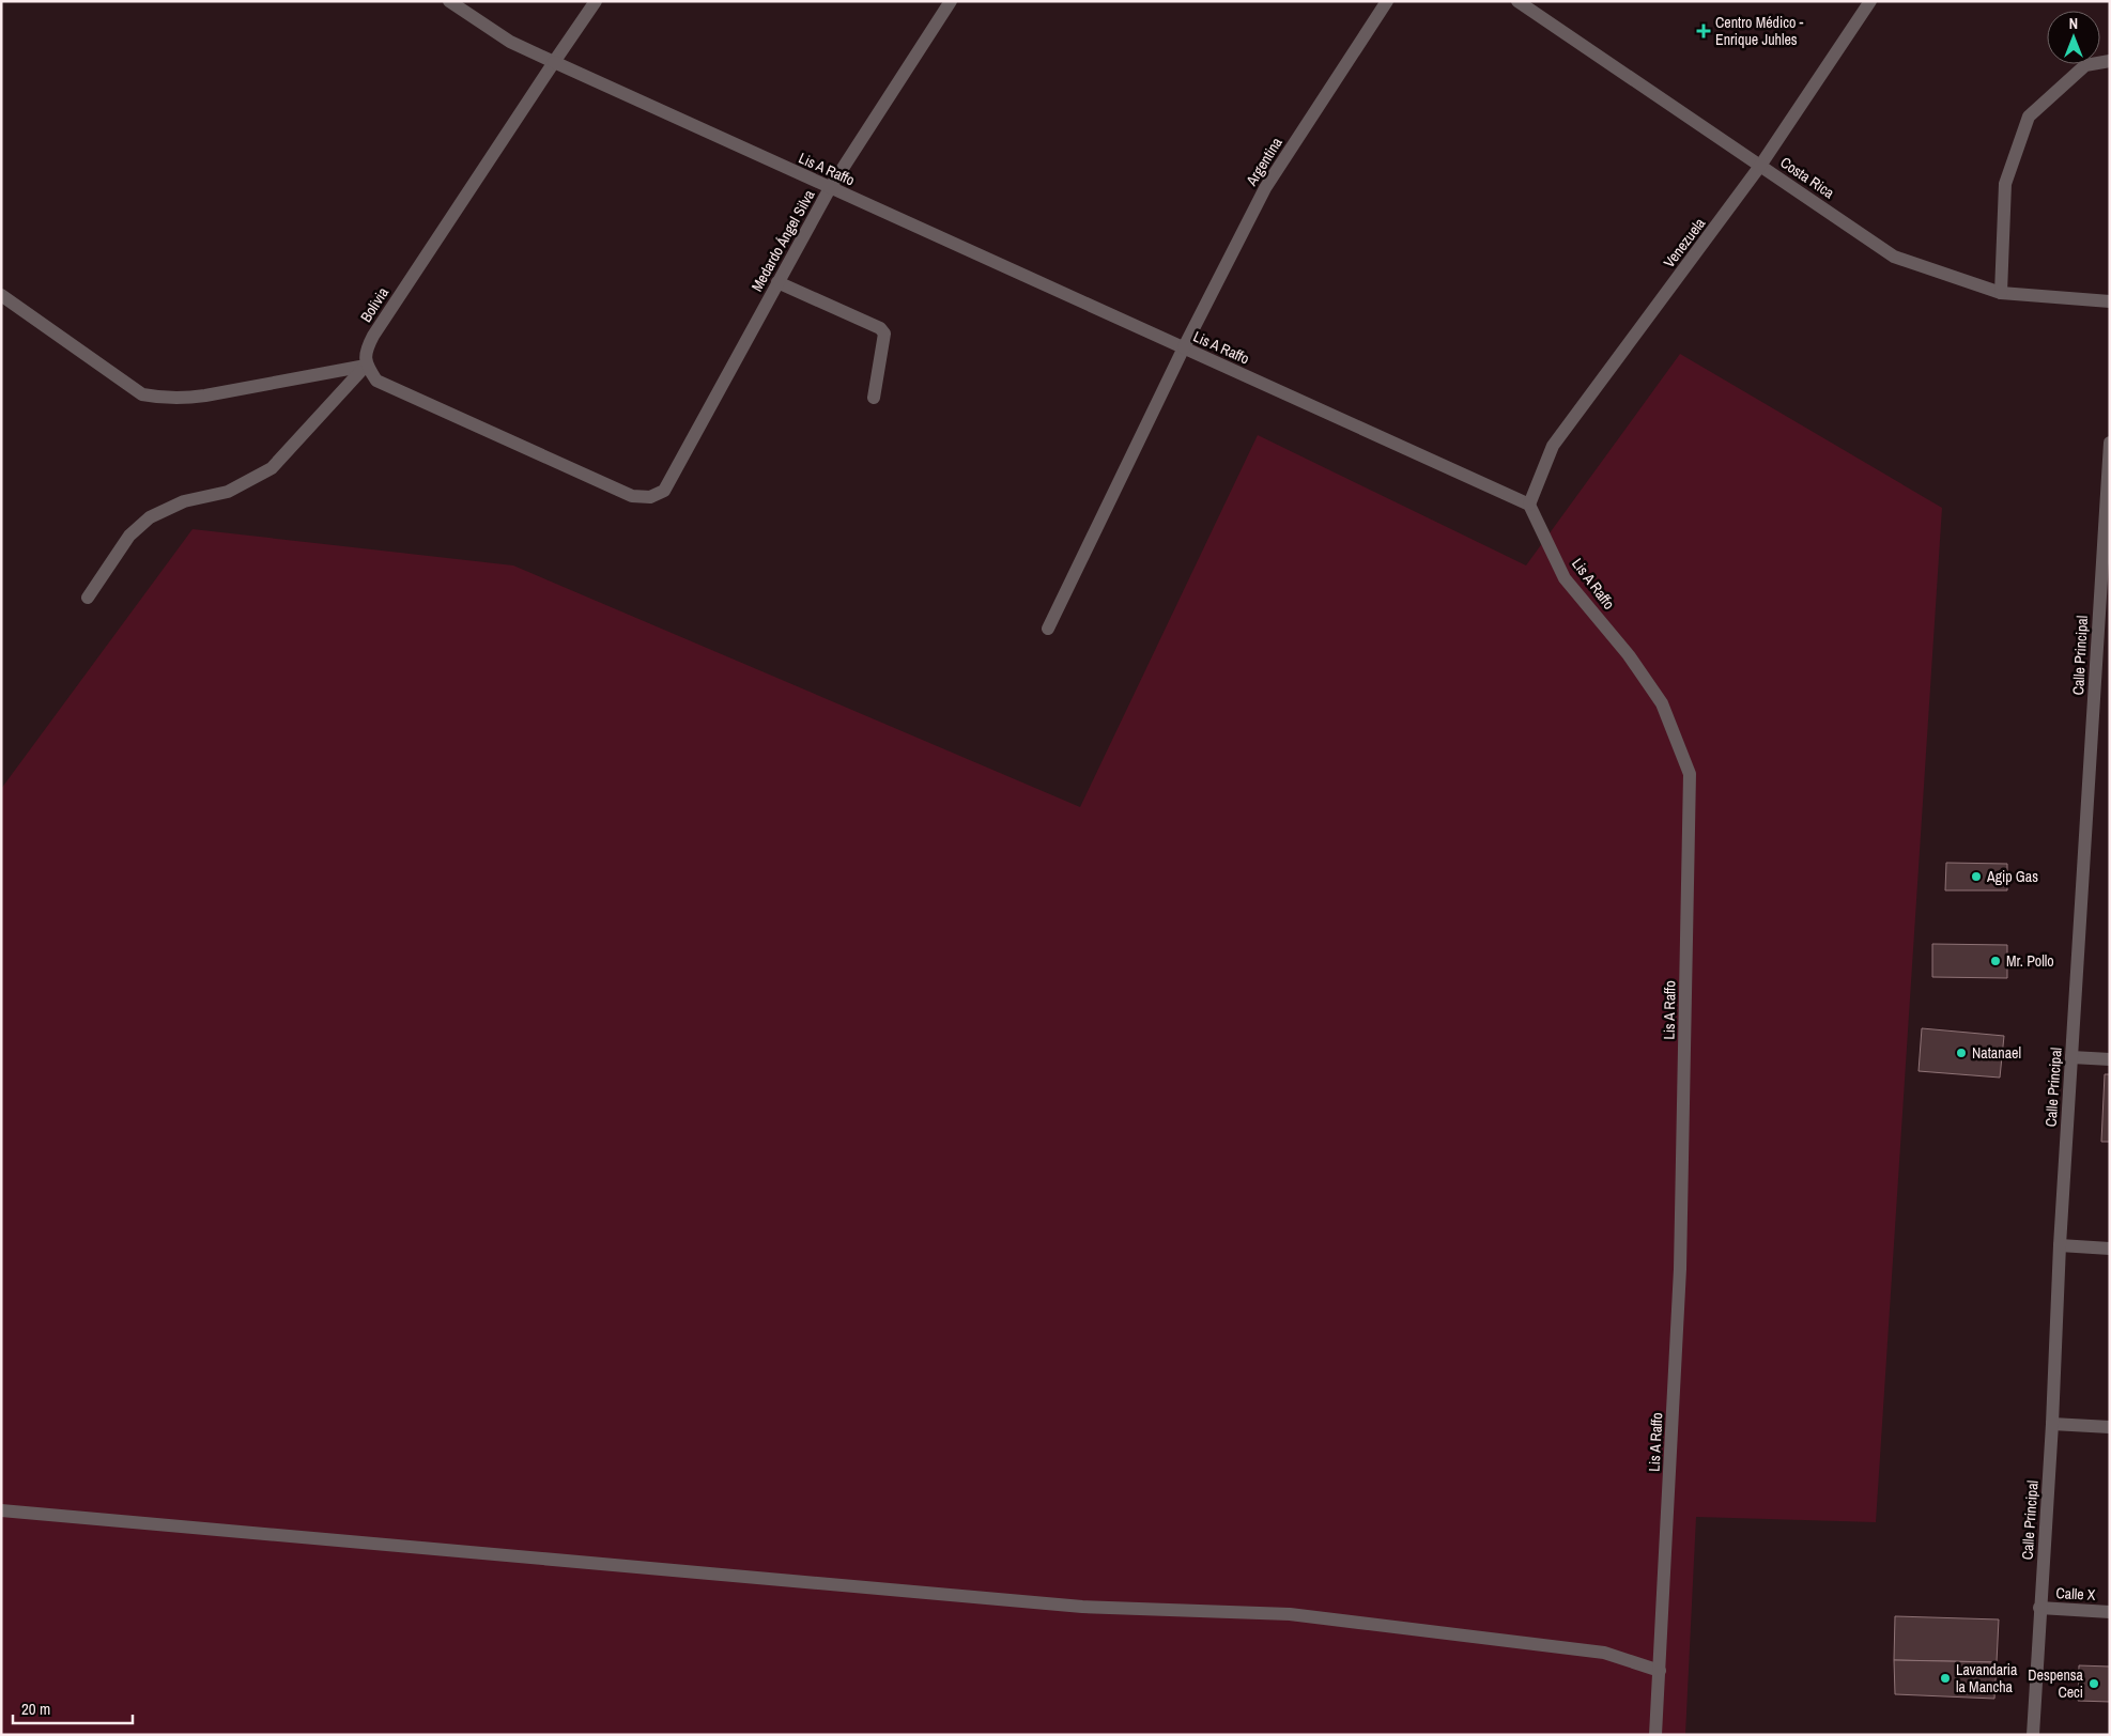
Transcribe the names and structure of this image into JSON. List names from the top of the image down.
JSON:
{
  "streets": {
    "street": [
      "Argentina",
      "Lis A Raffo",
      "Costa Rica",
      "Medardo Ángel Silva",
      "Venezuela",
      "Bolivia",
      "Calle Principal",
      "Calle X"
    ]
  },
  "crossings": [
    ["Argentina", "Lis A Raffo"],
    ["Lis A Raffo", "Medardo Ángel Silva"],
    ["Lis A Raffo", "Venezuela"],
    ["Lis A Raffo", "Bolivia"],
    ["Costa Rica", "Venezuela"],
    ["Medardo Ángel Silva", "Bolivia"],
    ["Calle Principal", "Calle X"]
  ],
  "places": {
    "health": ["Centro Médico - Enrique Juhles"],
    "other": [
      "Agip Gas",
      "Mr. Pollo",
      "Natanael",
      "Lavandaria la Mancha",
      "Despensa Ceci"
    ]
  },
  "scale_bar": "20 m",
  "north": "top"
}
